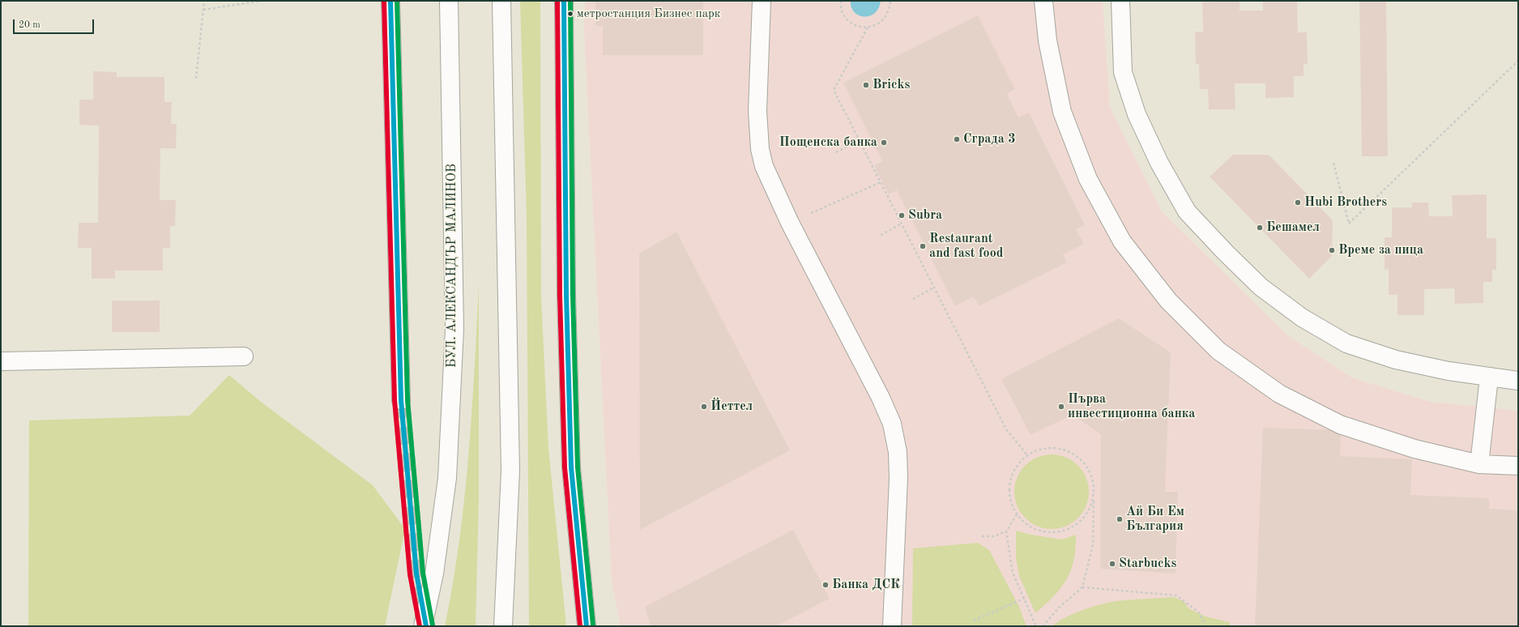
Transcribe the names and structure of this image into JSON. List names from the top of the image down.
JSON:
{
  "streets": {
    "street": ["БУЛ. АЛЕКСАНДЪР МАЛИНОВ"]
  },
  "places": [
    "метростанция Бизнес парк",
    "Bricks",
    "Сграда 3",
    "Пощенска банка",
    "Hubi Brothers",
    "Subra",
    "Бешамел",
    "Restaurant and fast food",
    "Време за пица",
    "Йеттел",
    "Първа инвестиционна банка",
    "Ай Би Ем България",
    "Starbucks",
    "Банка ДСК"
  ],
  "scale_bar": "20 m"
}
